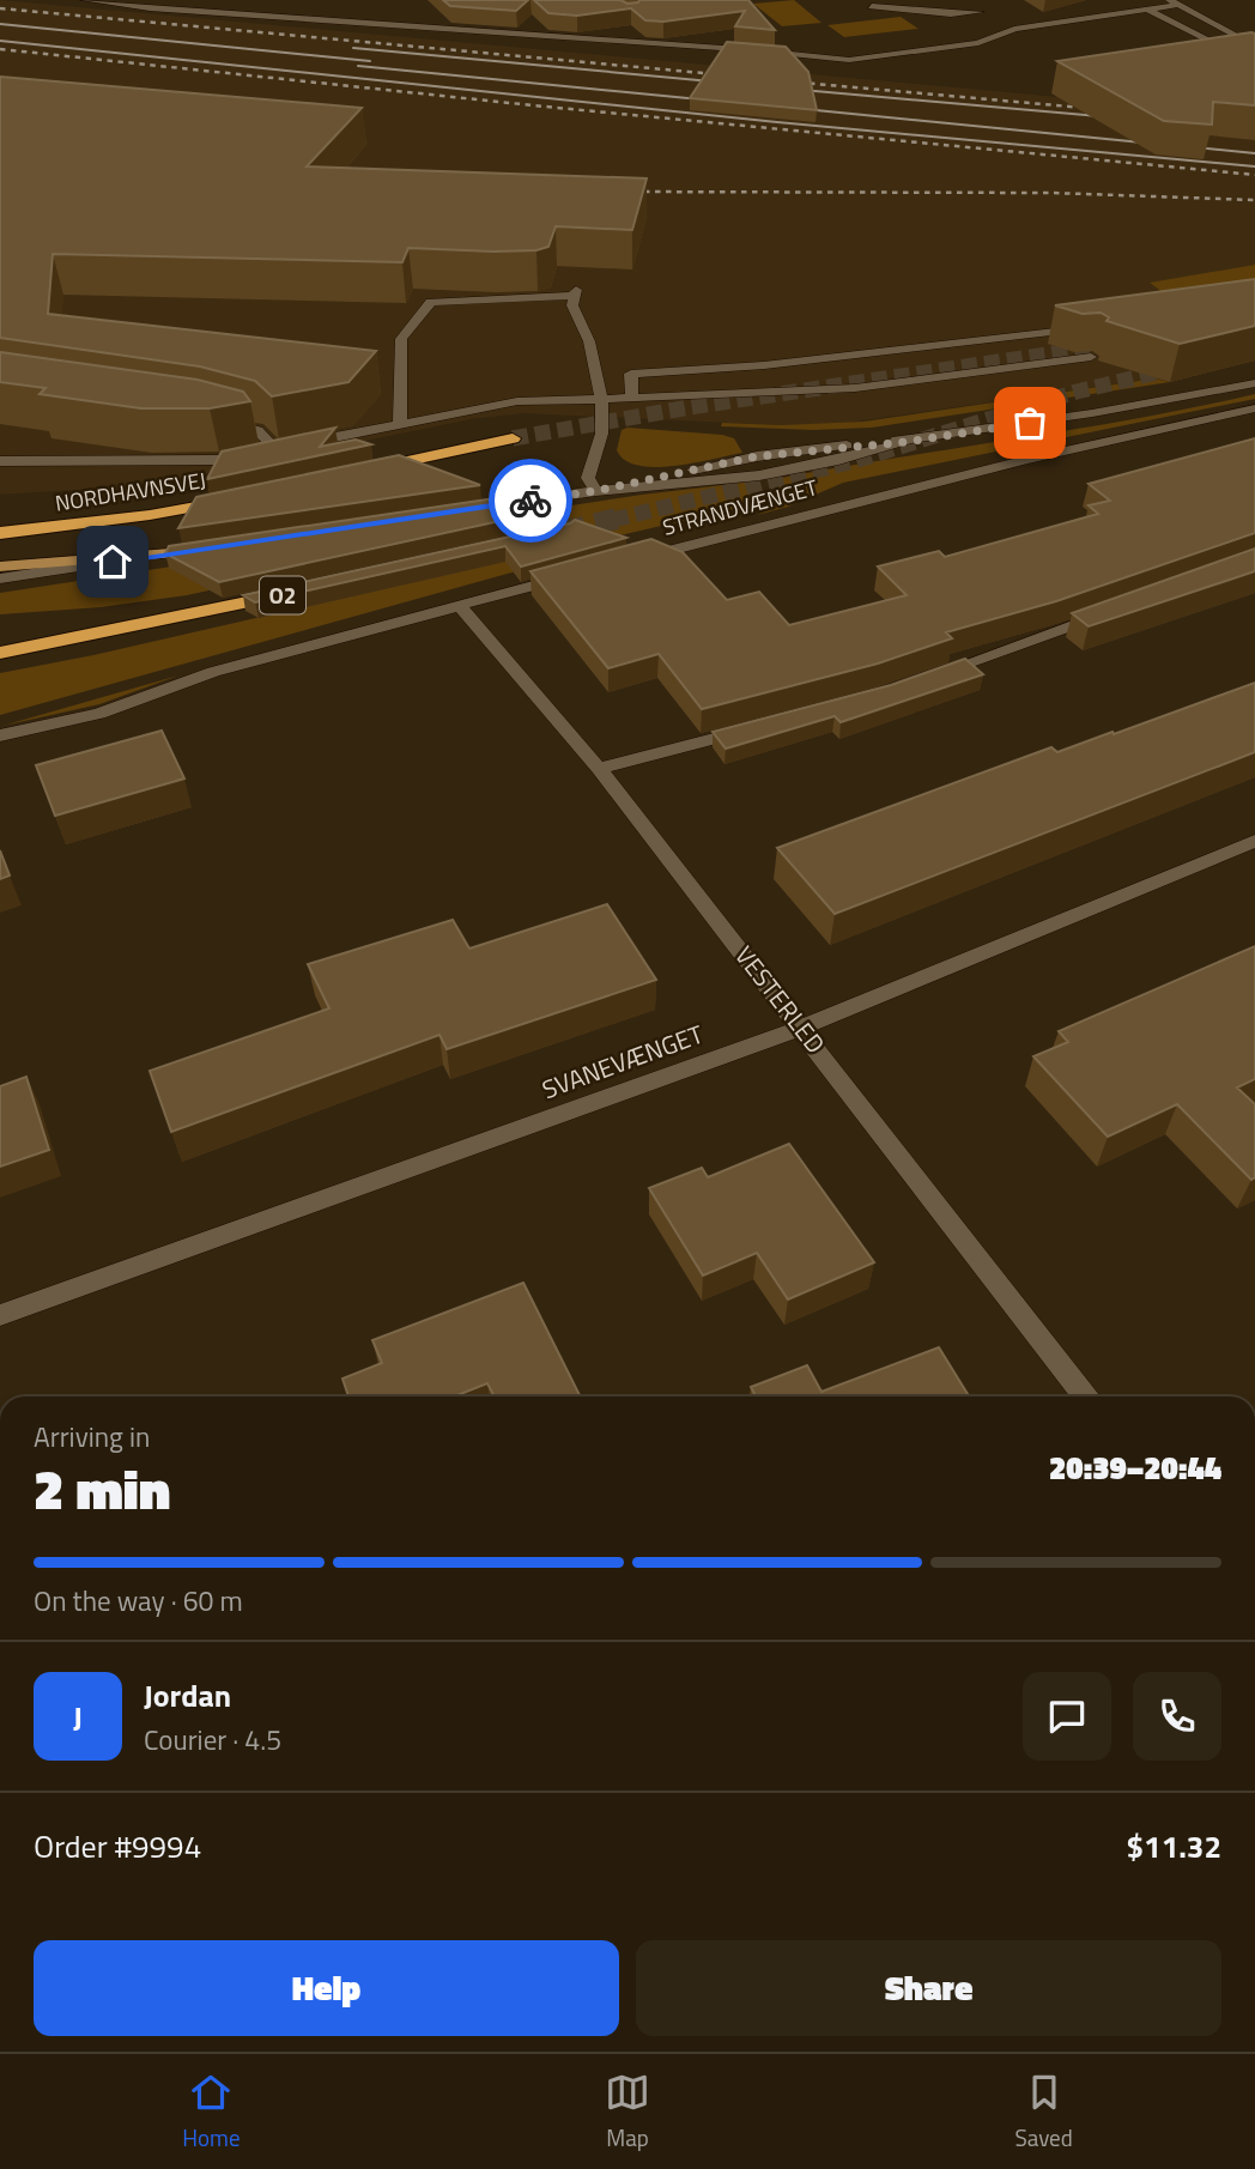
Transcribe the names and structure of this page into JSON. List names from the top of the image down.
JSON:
{
  "streets": {
    "highway": ["NORDHAVNSVEJ", "O2"],
    "street": ["STRANDVÆNGET", "VESTERLED", "SVANEVÆNGET"]
  },
  "crossings": [
    ["VESTERLED", "SVANEVÆNGET"]
  ],
  "page": {
    "heading": ["2 min", "Arriving in", "20:39–20:44"],
    "panel": [
      "Jordan",
      "Courier · 4.5",
      "Order #9994",
      "$11.32"
    ],
    "bar": "On the way · 60 m",
    "round": "J",
    "buttons": ["Help", "Share"],
    "tabs": ["Home", "Map", "Saved"]
  }
}
